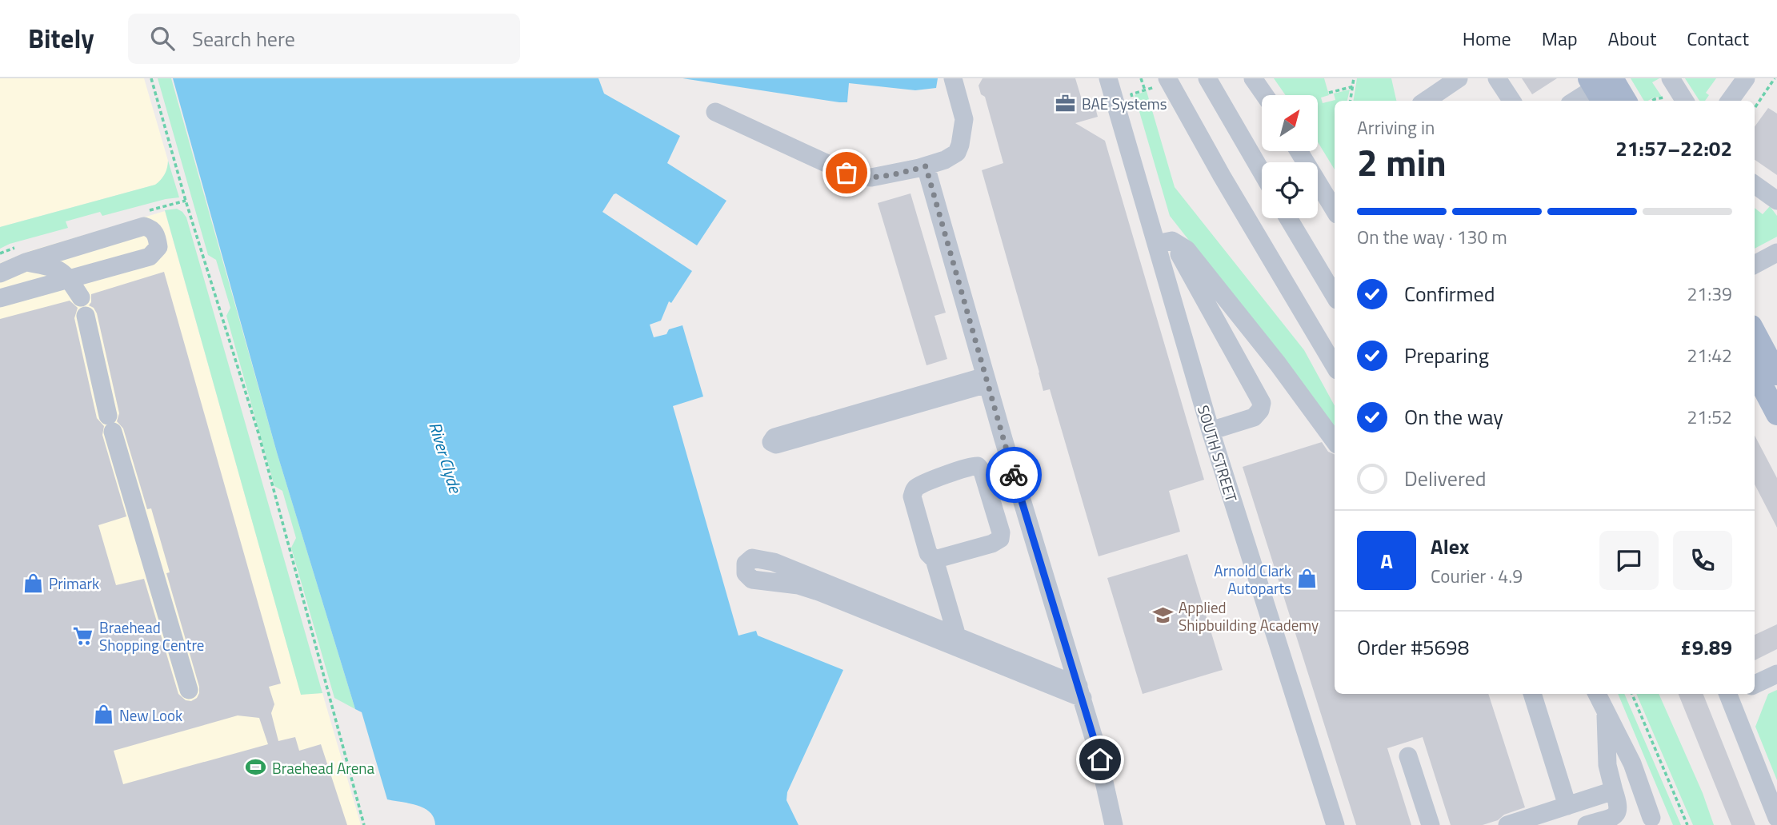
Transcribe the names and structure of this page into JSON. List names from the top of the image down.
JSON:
{
  "streets": {
    "street": ["SOUTH STREET"]
  },
  "water": ["River Clyde"],
  "places": {
    "office": ["BAE Systems"],
    "shop": ["Arnold Clark Autoparts", "Primark", "New Look"],
    "school or university": ["Applied Shipbuilding Academy"],
    "supermarket": ["Braehead Shopping Centre"],
    "sports": ["Braehead Arena"]
  },
  "north": "top right",
  "page": {
    "header": "Bitely",
    "search": "Search here",
    "nav": [
      "Home",
      "Map",
      "About",
      "Contact"
    ],
    "heading": ["2 min", "Arriving in", "21:57–22:02"],
    "panel": [
      "Alex",
      "Courier · 4.9",
      "Order #5698",
      "£9.89"
    ],
    "bar": "On the way · 130 m",
    "list": [
      ["Confirmed", "21:39"],
      ["Preparing", "21:42"],
      ["On the way", "21:52"],
      "Delivered"
    ],
    "round": "A"
  }
}
